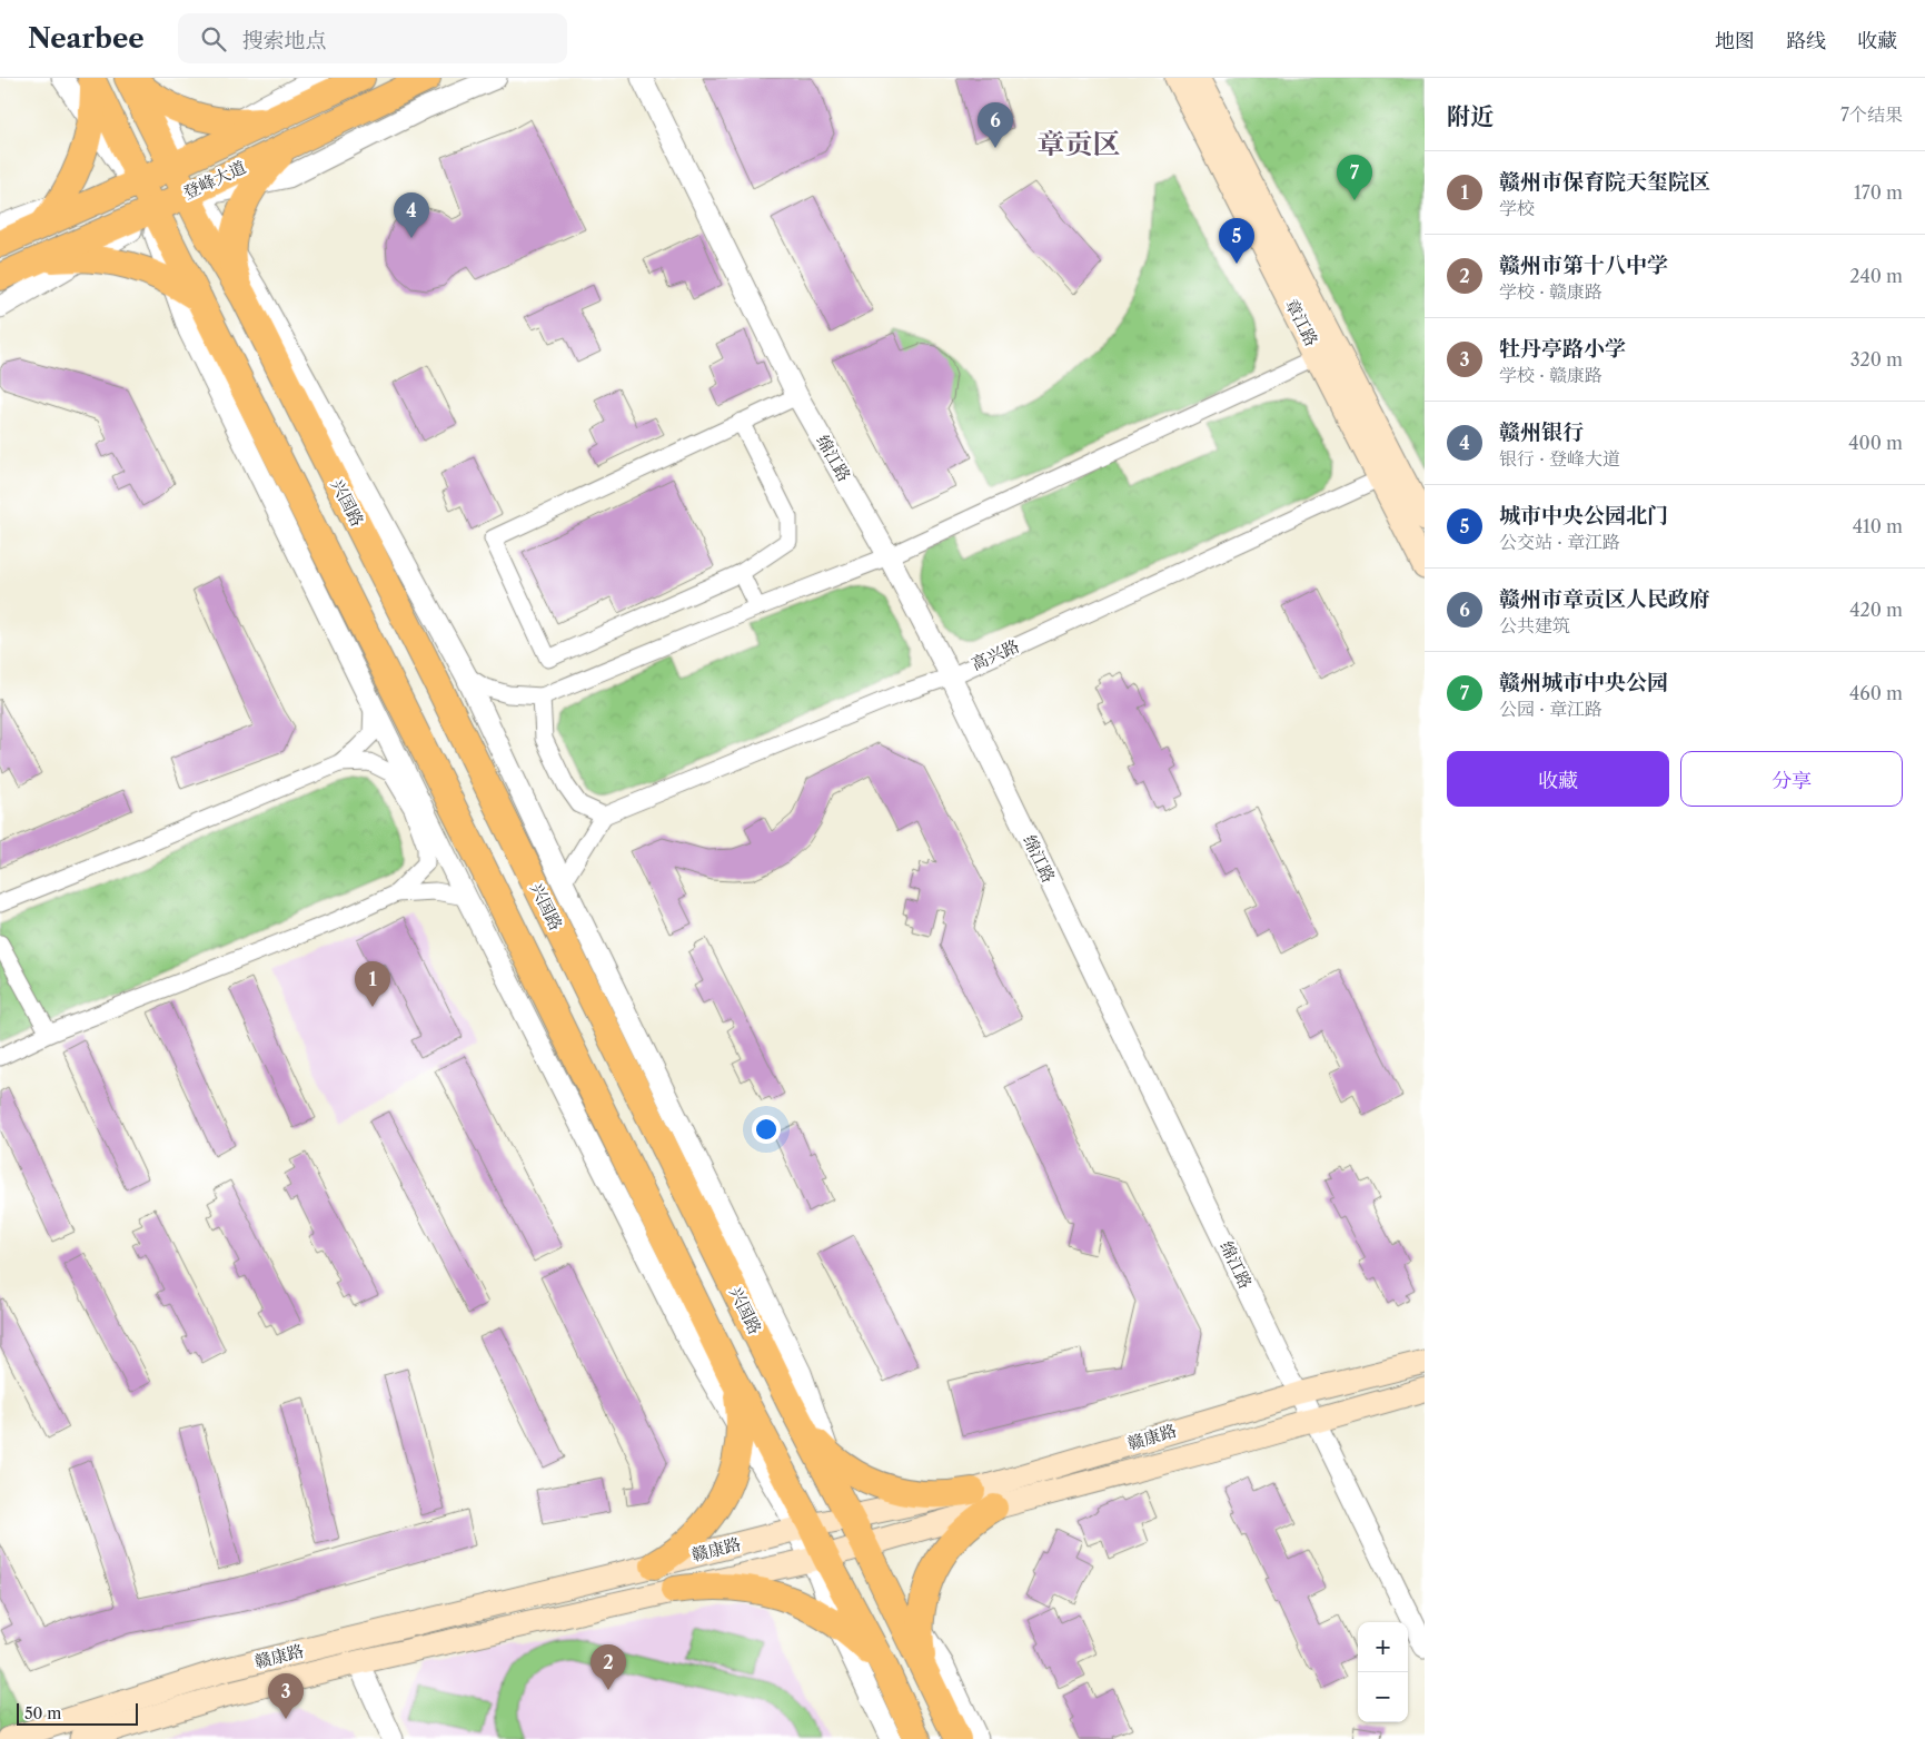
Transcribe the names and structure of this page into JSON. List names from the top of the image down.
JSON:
{
  "streets": {
    "main road": [
      "登峰大道",
      "章江路",
      "兴国路",
      "赣康路"
    ],
    "street": ["绵江路", "高兴路"]
  },
  "crossings": [
    ["登峰大道", "兴国路"],
    ["章江路", "高兴路"],
    ["绵江路", "高兴路"],
    ["绵江路", "赣康路"],
    ["兴国路", "赣康路"]
  ],
  "districts": ["章贡区"],
  "scale_bar": "50 m",
  "page": {
    "header": "Nearbee",
    "search": "搜索地点",
    "nav": ["地图", "路线", "收藏"],
    "heading": ["附近", "7个结果"],
    "pins": [
      "6",
      "7",
      "4",
      "5",
      "1",
      "2",
      "3"
    ],
    "list": [
      {
        "mark": "1",
        "name": "赣州市保育院天玺院区",
        "note": "学校",
        "value": "170 m"
      },
      {
        "mark": "2",
        "name": "赣州市第十八中学",
        "note": "学校 · 赣康路",
        "value": "240 m"
      },
      {
        "mark": "3",
        "name": "牡丹亭路小学",
        "note": "学校 · 赣康路",
        "value": "320 m"
      },
      {
        "mark": "4",
        "name": "赣州银行",
        "note": "银行 · 登峰大道",
        "value": "400 m"
      },
      {
        "mark": "5",
        "name": "城市中央公园北门",
        "note": "公交站 · 章江路",
        "value": "410 m"
      },
      {
        "mark": "6",
        "name": "赣州市章贡区人民政府",
        "note": "公共建筑",
        "value": "420 m"
      },
      {
        "mark": "7",
        "name": "赣州城市中央公园",
        "note": "公园 · 章江路",
        "value": "460 m"
      }
    ],
    "buttons": ["收藏", "分享"],
    "map_buttons": ["+", "−"],
    "scale": "50 m"
  }
}
